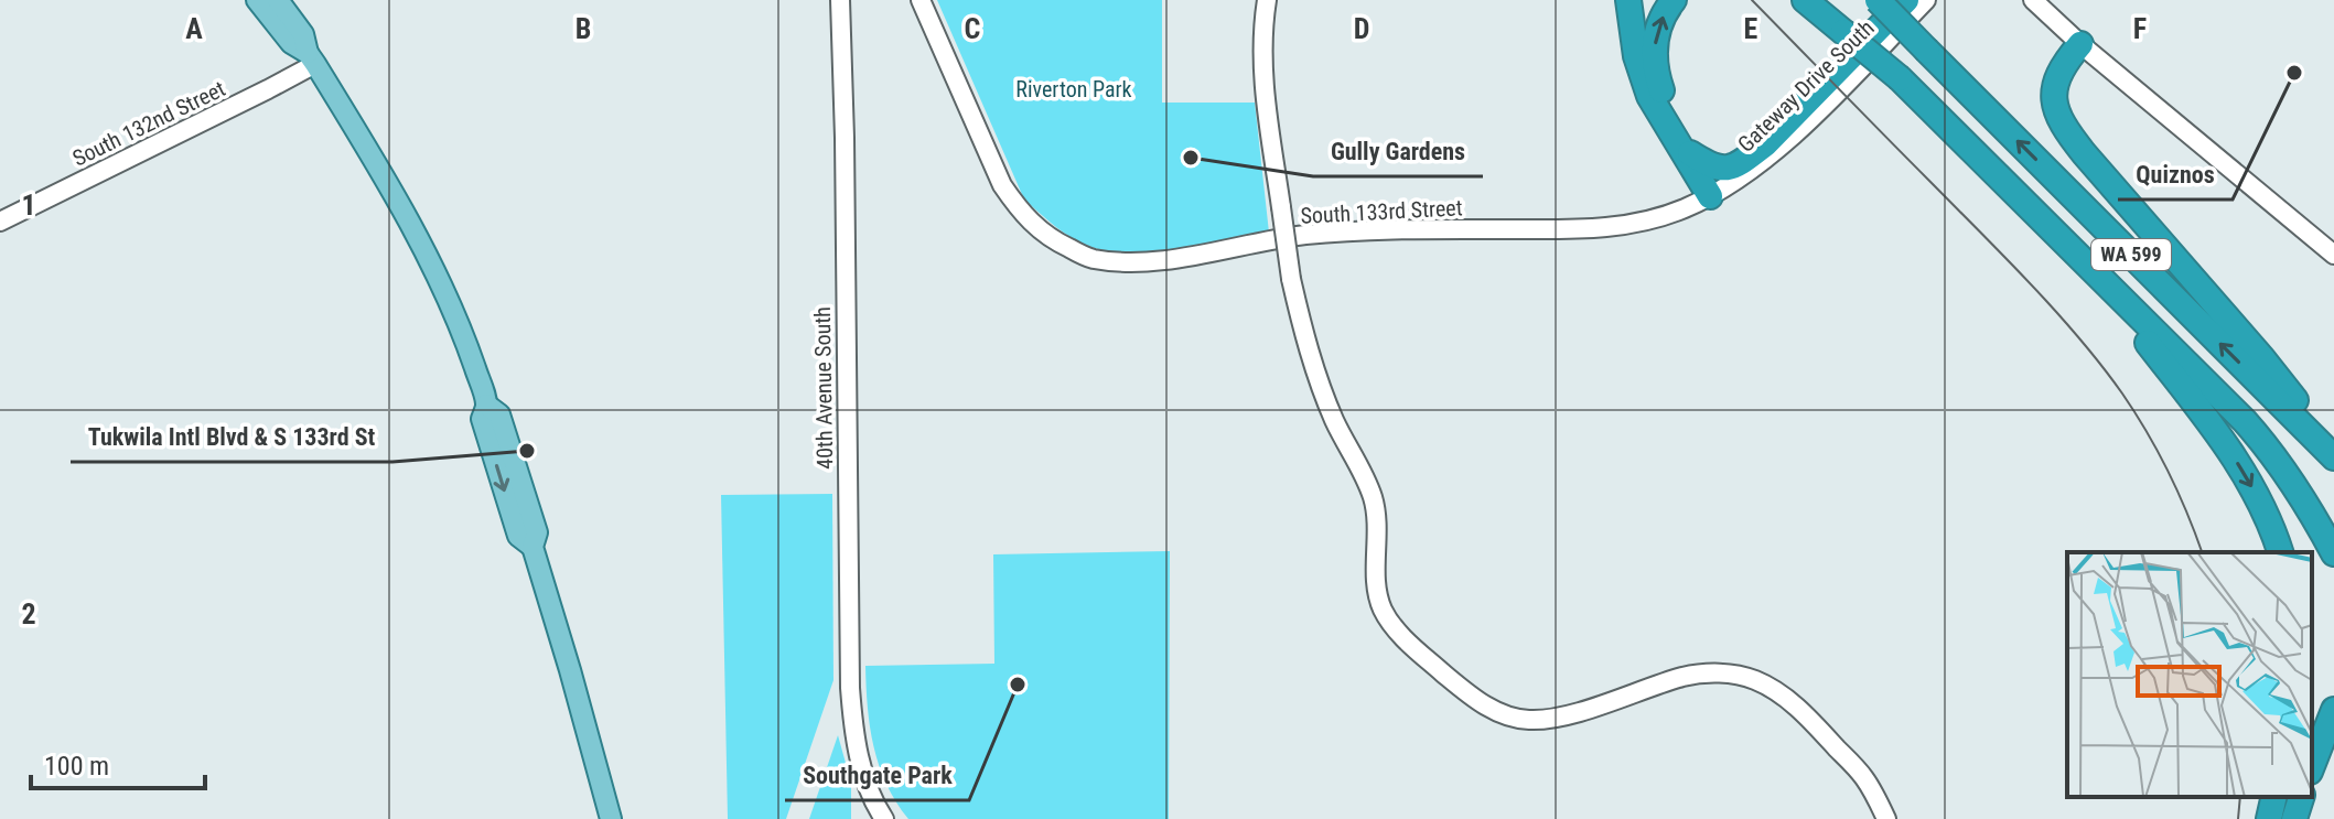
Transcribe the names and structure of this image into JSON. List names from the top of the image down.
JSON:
{
  "streets": {
    "highway": ["WA 599"],
    "street": [
      "Gateway Drive South",
      "South 132nd Street",
      "South 133rd Street",
      "40th Avenue South"
    ]
  },
  "crossings": [
    ["Gateway Drive South", "South 133rd Street"]
  ],
  "parks": ["Riverton Park"],
  "places": [
    "Quiznos",
    "Gully Gardens",
    "Tukwila Intl Blvd & S 133rd St",
    "Southgate Park"
  ],
  "scale_bar": "100 m",
  "grid": {
    "columns": [
      "A",
      "B",
      "C",
      "D",
      "E",
      "F"
    ],
    "rows": ["1", "2"]
  }
}
